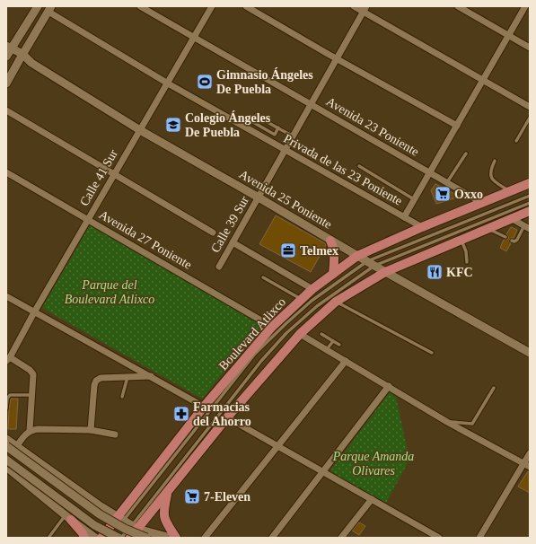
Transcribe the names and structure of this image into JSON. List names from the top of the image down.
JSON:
{
  "streets": {
    "main road": ["Avenida 25 Poniente", "Boulevard Atlixco"],
    "street": [
      "Avenida 23 Poniente",
      "Privada de las 23 Poniente",
      "Calle 41 Sur",
      "Calle 39 Sur",
      "Avenida 27 Poniente"
    ]
  },
  "crossings": [
    ["Avenida 23 Poniente", "Calle 41 Sur"],
    ["Avenida 23 Poniente", "Calle 39 Sur"],
    ["Avenida 23 Poniente", "Boulevard Atlixco"],
    ["Privada de las 23 Poniente", "Calle 41 Sur"],
    ["Privada de las 23 Poniente", "Calle 39 Sur"],
    ["Privada de las 23 Poniente", "Boulevard Atlixco"],
    ["Calle 41 Sur", "Avenida 25 Poniente"],
    ["Calle 41 Sur", "Avenida 27 Poniente"],
    ["Avenida 25 Poniente", "Calle 39 Sur"],
    ["Avenida 25 Poniente", "Boulevard Atlixco"],
    ["Avenida 27 Poniente", "Boulevard Atlixco"]
  ],
  "parks": ["Parque del Boulevard Atlixco", "Parque Amanda Olivares"],
  "places": {
    "sports": ["Gimnasio Ángeles De Puebla"],
    "school or university": ["Colegio Ángeles De Puebla"],
    "supermarket": ["Oxxo", "7-Eleven"],
    "office": ["Telmex"],
    "restaurant": ["KFC"],
    "pharmacy": ["Farmacias del Ahorro"]
  }
}
